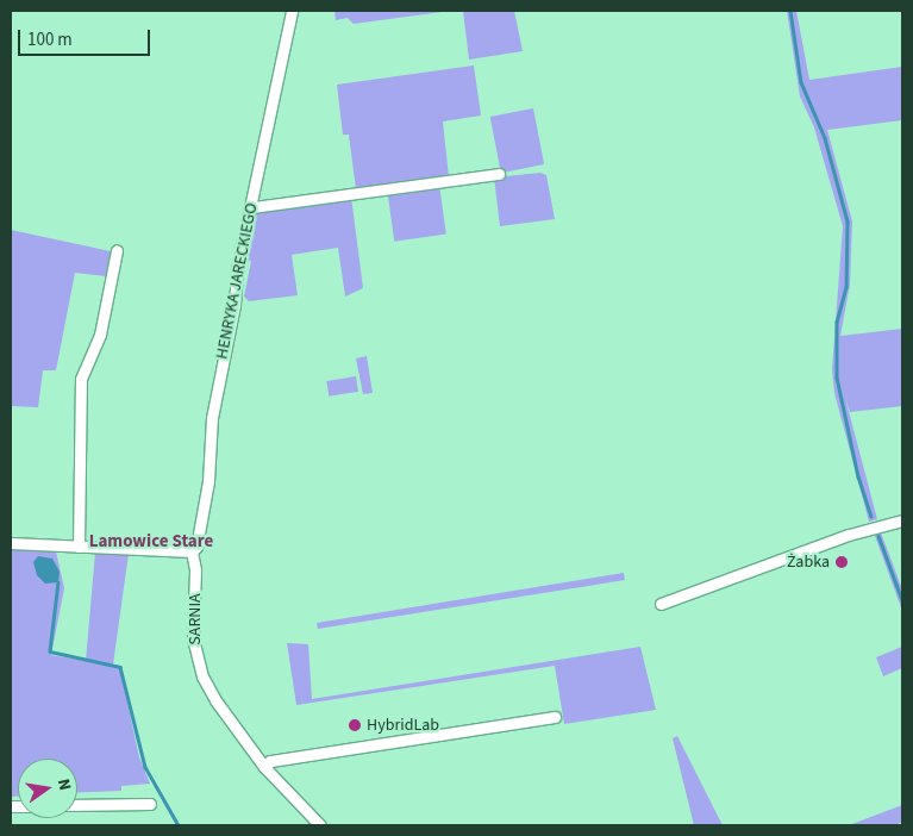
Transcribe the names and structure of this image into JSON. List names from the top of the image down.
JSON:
{
  "streets": {
    "street": ["HENRYKA JARECKIEGO", "SARNIA"]
  },
  "crossings": [
    ["HENRYKA JARECKIEGO", "SARNIA"]
  ],
  "districts": ["Lamowice Stare"],
  "places": ["Żabka", "HybridLab"],
  "scale_bar": "100 m",
  "north": "right"
}
